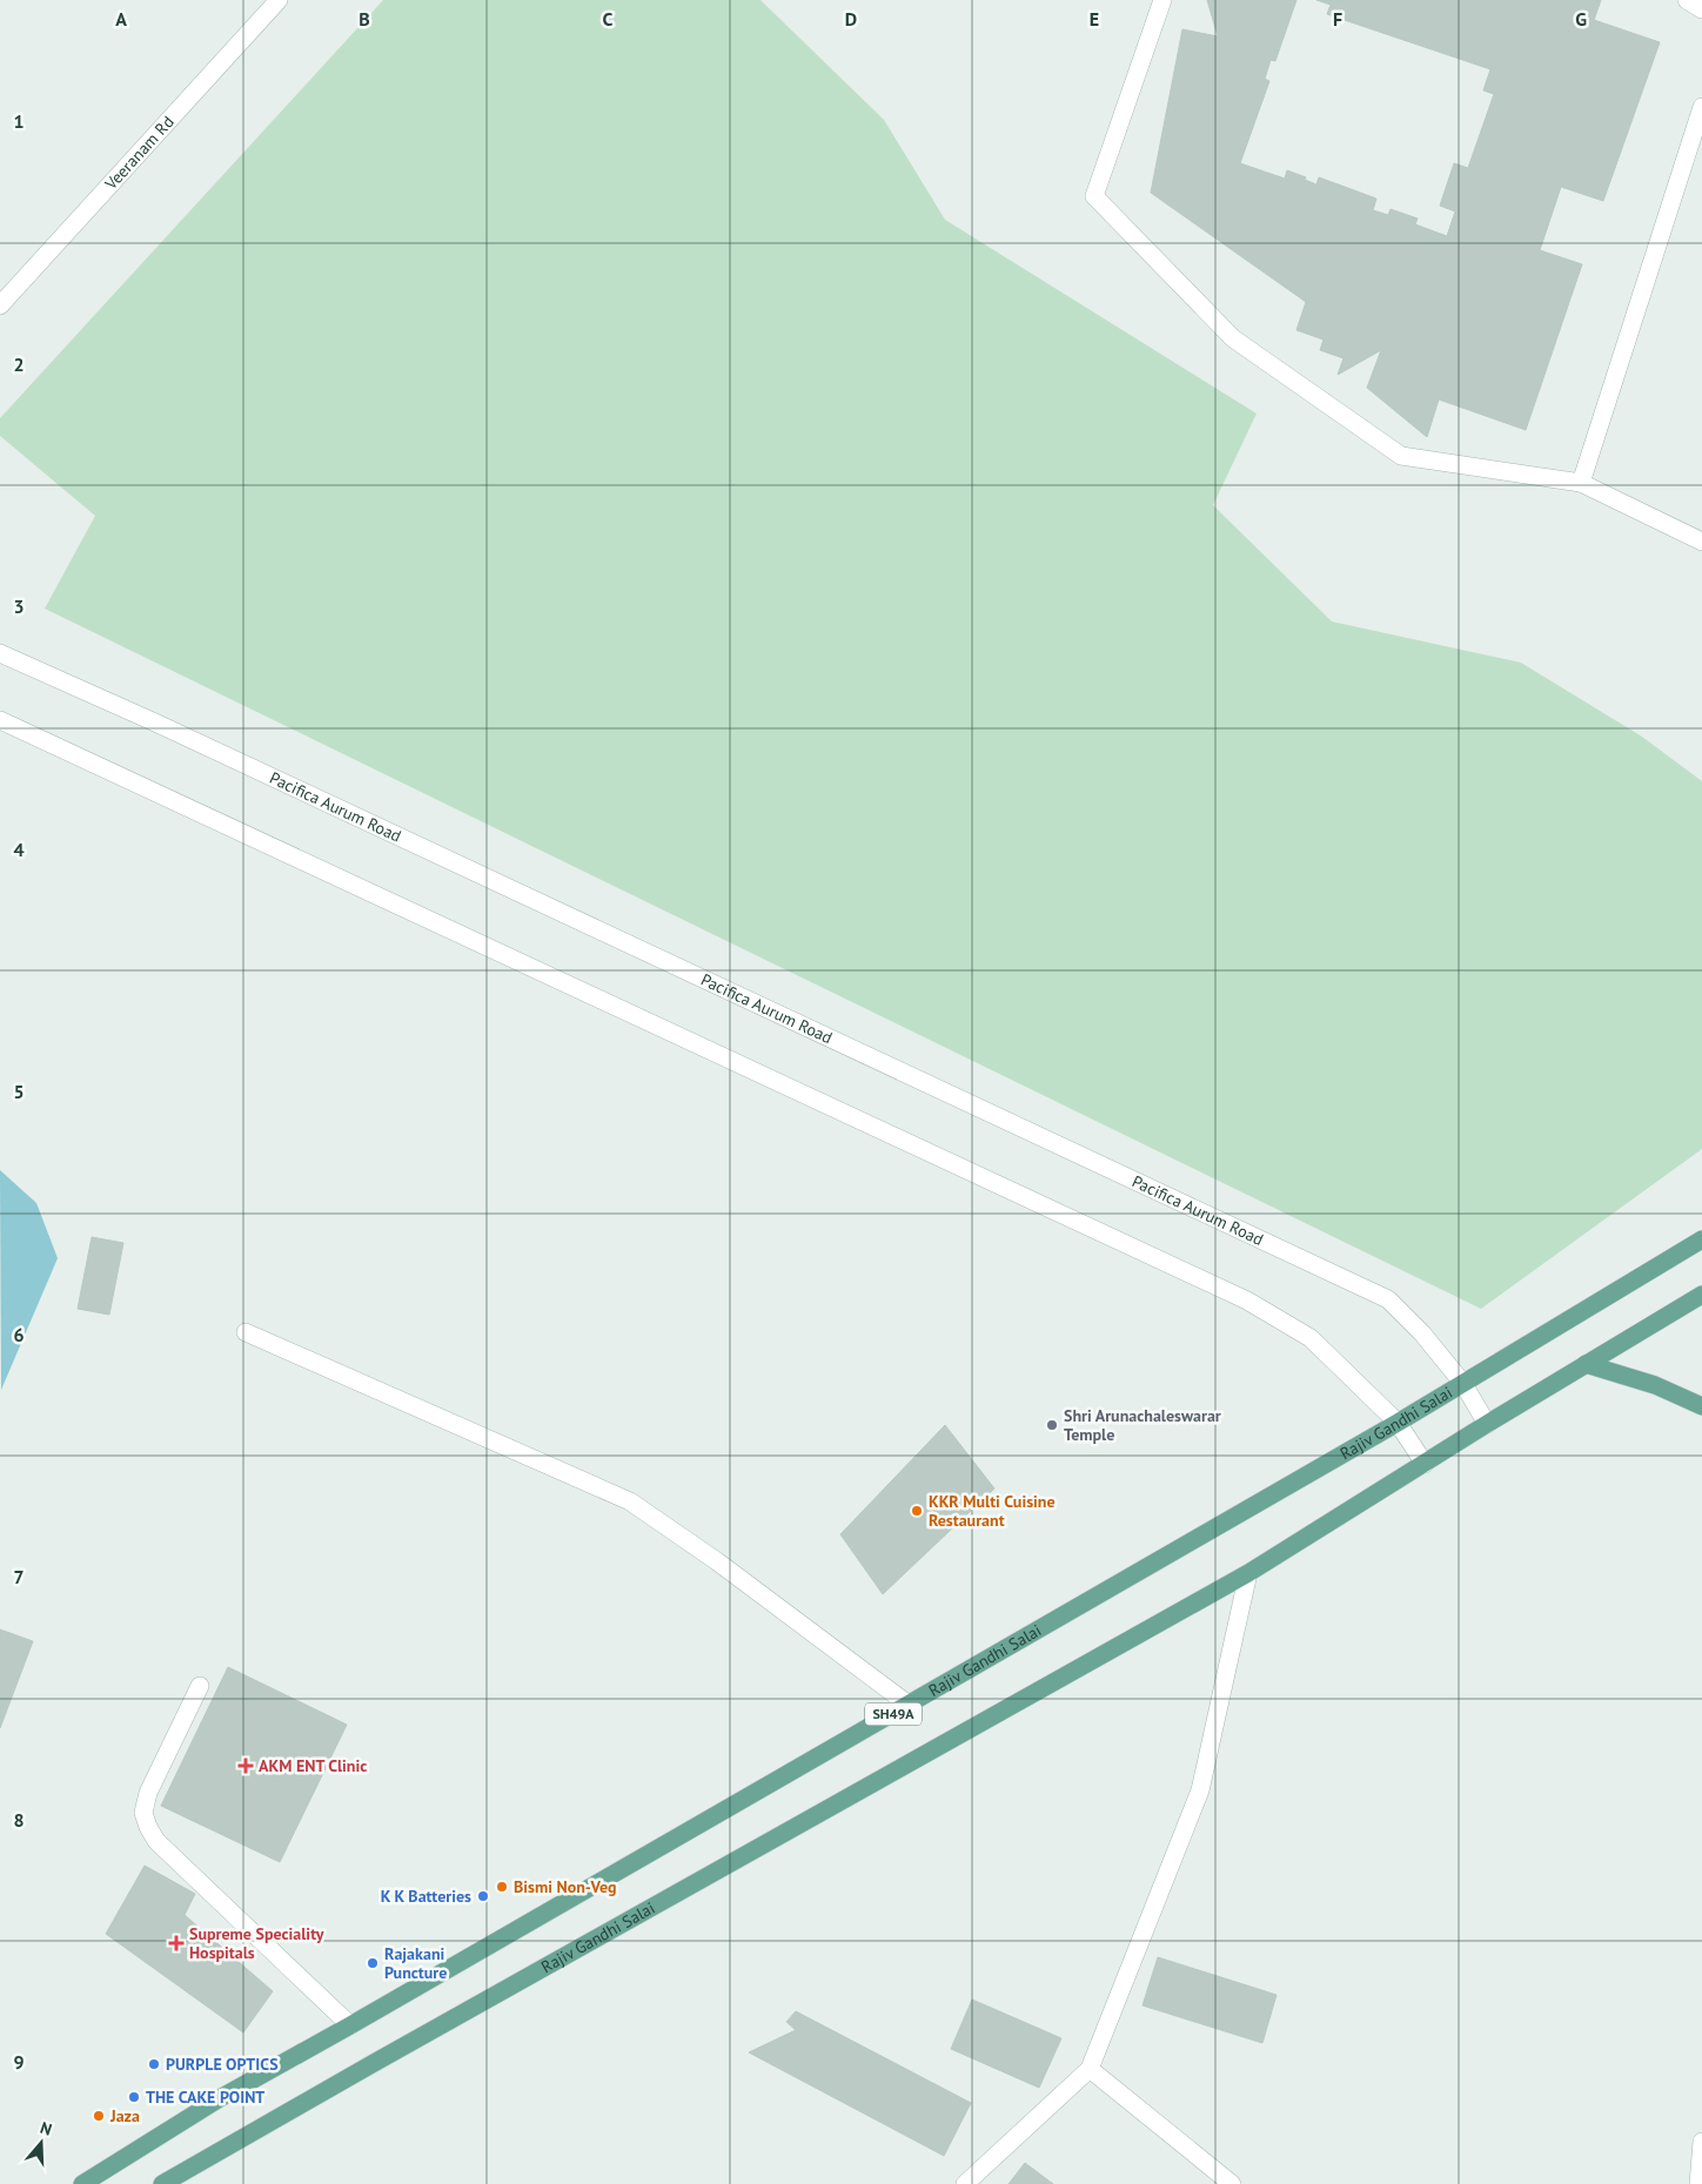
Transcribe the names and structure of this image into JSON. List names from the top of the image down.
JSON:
{
  "streets": {
    "main road": ["Rajiv Gandhi Salai", "SH49A"],
    "street": ["Veeranam Rd", "Pacifica Aurum Road"]
  },
  "crossings": [
    ["Pacifica Aurum Road", "Rajiv Gandhi Salai"]
  ],
  "places": {
    "other": [
      "Shri Arunachaleswarar Temple",
      "KKR Multi Cuisine Restaurant",
      "Bismi Non-Veg",
      "K K Batteries",
      "Rajakani Puncture",
      "PURPLE OPTICS",
      "THE CAKE POINT",
      "Jaza"
    ],
    "health": ["AKM ENT Clinic", "Supreme Speciality Hospitals"]
  },
  "north": "top",
  "grid": {
    "columns": [
      "A",
      "B",
      "C",
      "D",
      "E",
      "F",
      "G"
    ],
    "rows": [
      "1",
      "2",
      "3",
      "4",
      "5",
      "6",
      "7",
      "8",
      "9"
    ]
  }
}
